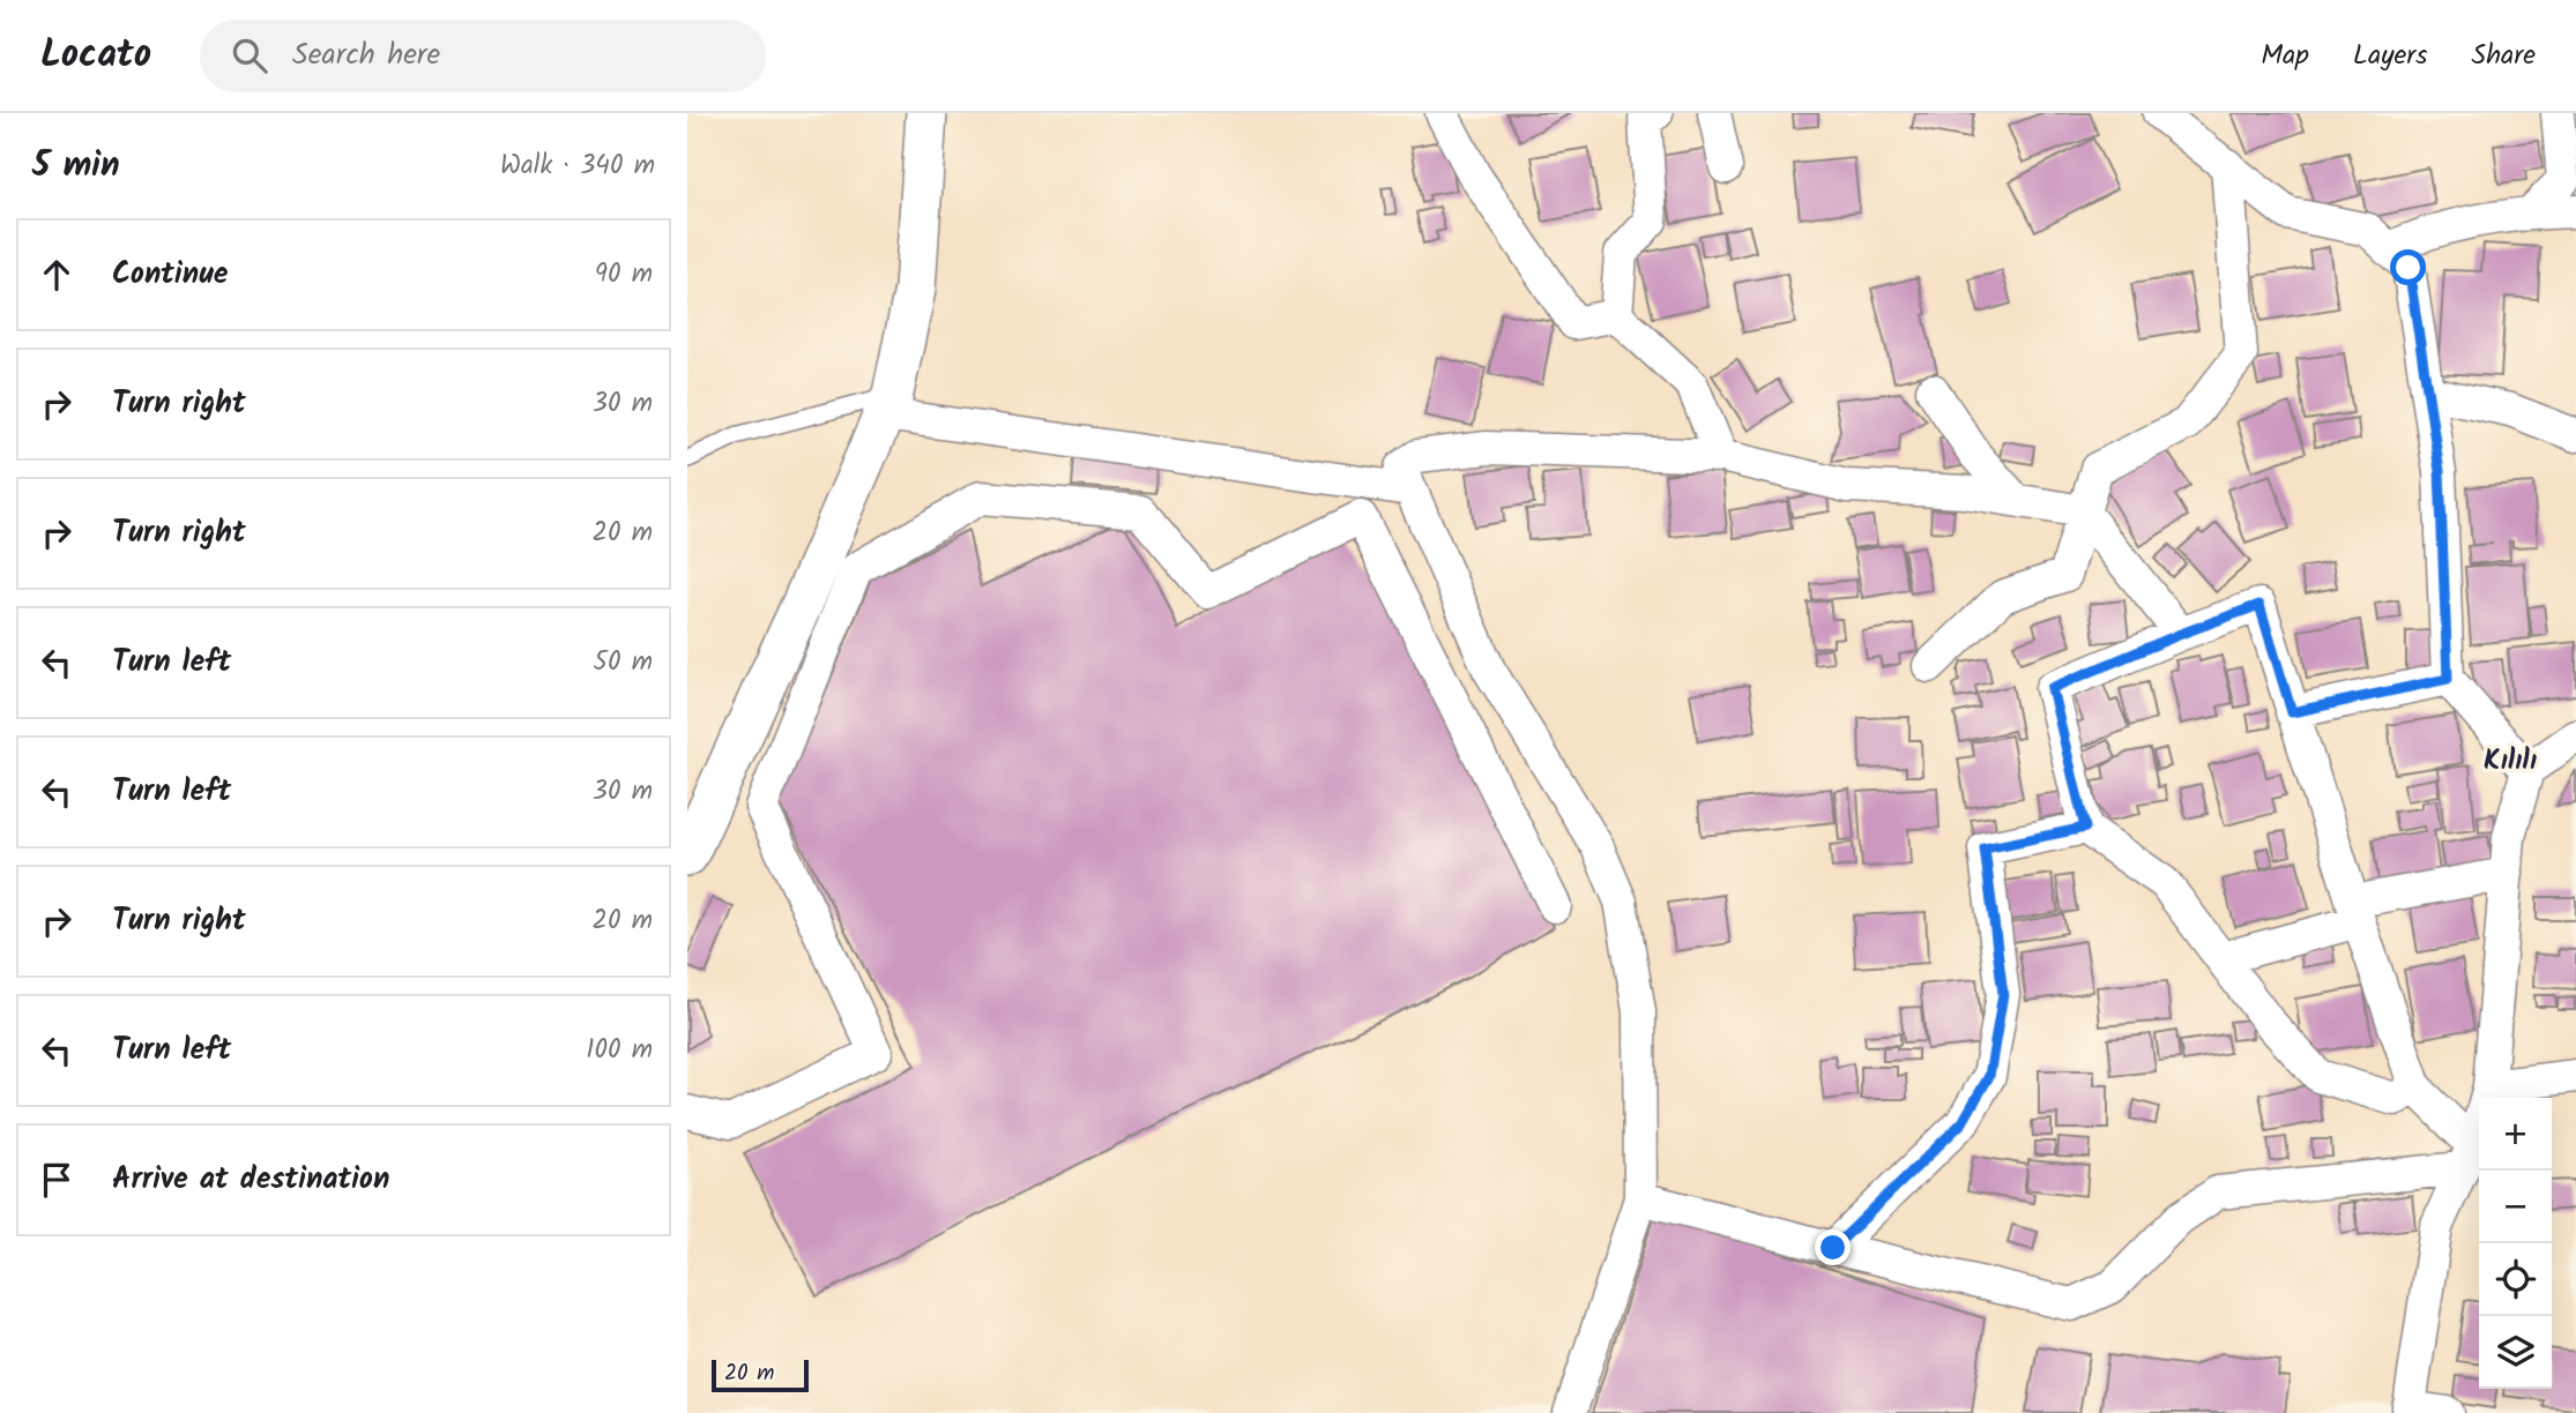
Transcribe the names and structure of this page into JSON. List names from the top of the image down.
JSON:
{
  "districts": ["Kılılı"],
  "scale_bar": "20 m",
  "page": {
    "header": "Locato",
    "search": "Search here",
    "nav": ["Map", "Layers", "Share"],
    "heading": ["5 min", "Walk · 340 m"],
    "list": [
      ["Continue", "90 m"],
      ["Turn right", "30 m"],
      ["Turn right", "20 m"],
      ["Turn left", "50 m"],
      ["Turn left", "30 m"],
      ["Turn right", "20 m"],
      ["Turn left", "100 m"],
      "Arrive at destination"
    ],
    "map_buttons": ["+", "−"],
    "scale": "20 m"
  }
}
